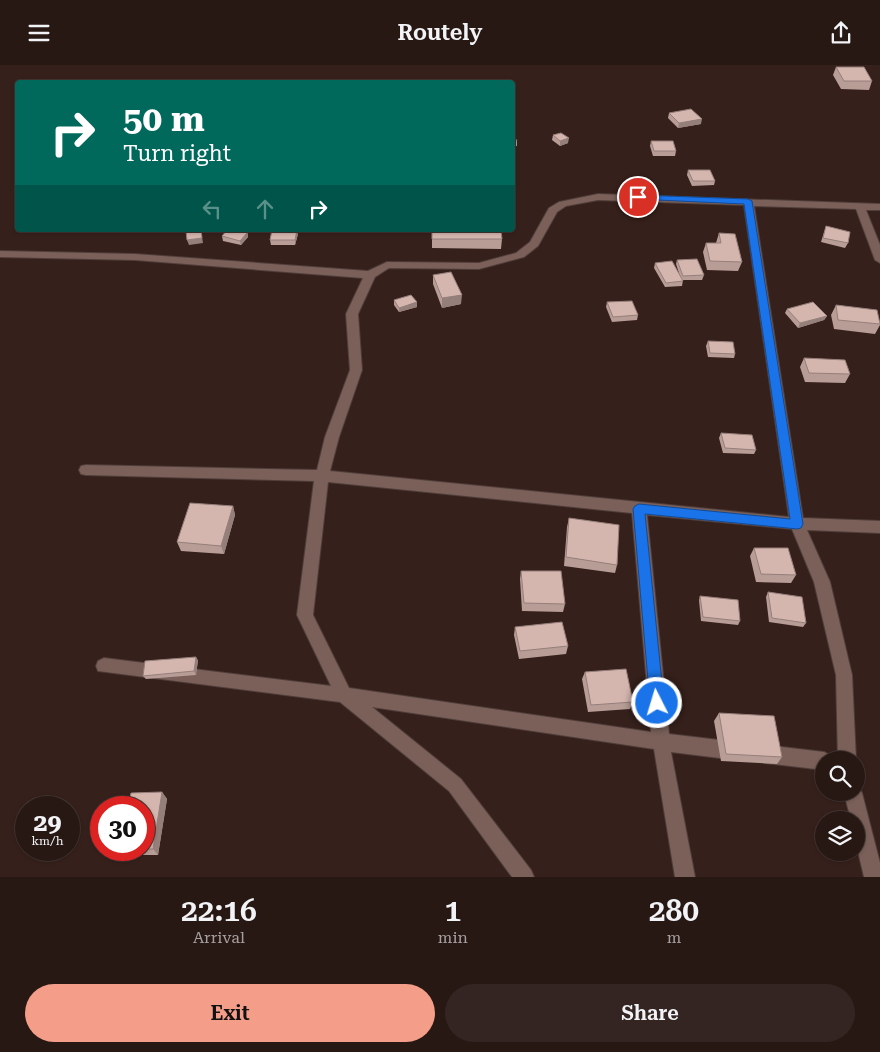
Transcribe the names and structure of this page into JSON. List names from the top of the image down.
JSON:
{
  "page": {
    "header": "Routely",
    "turn": ["50 m", "Turn right"],
    "speed": "29 km/h",
    "limit": "30",
    "eta": [
      "22:16",
      "Arrival",
      "1",
      "min",
      "280",
      "m"
    ],
    "buttons": ["Exit", "Share"]
  }
}
